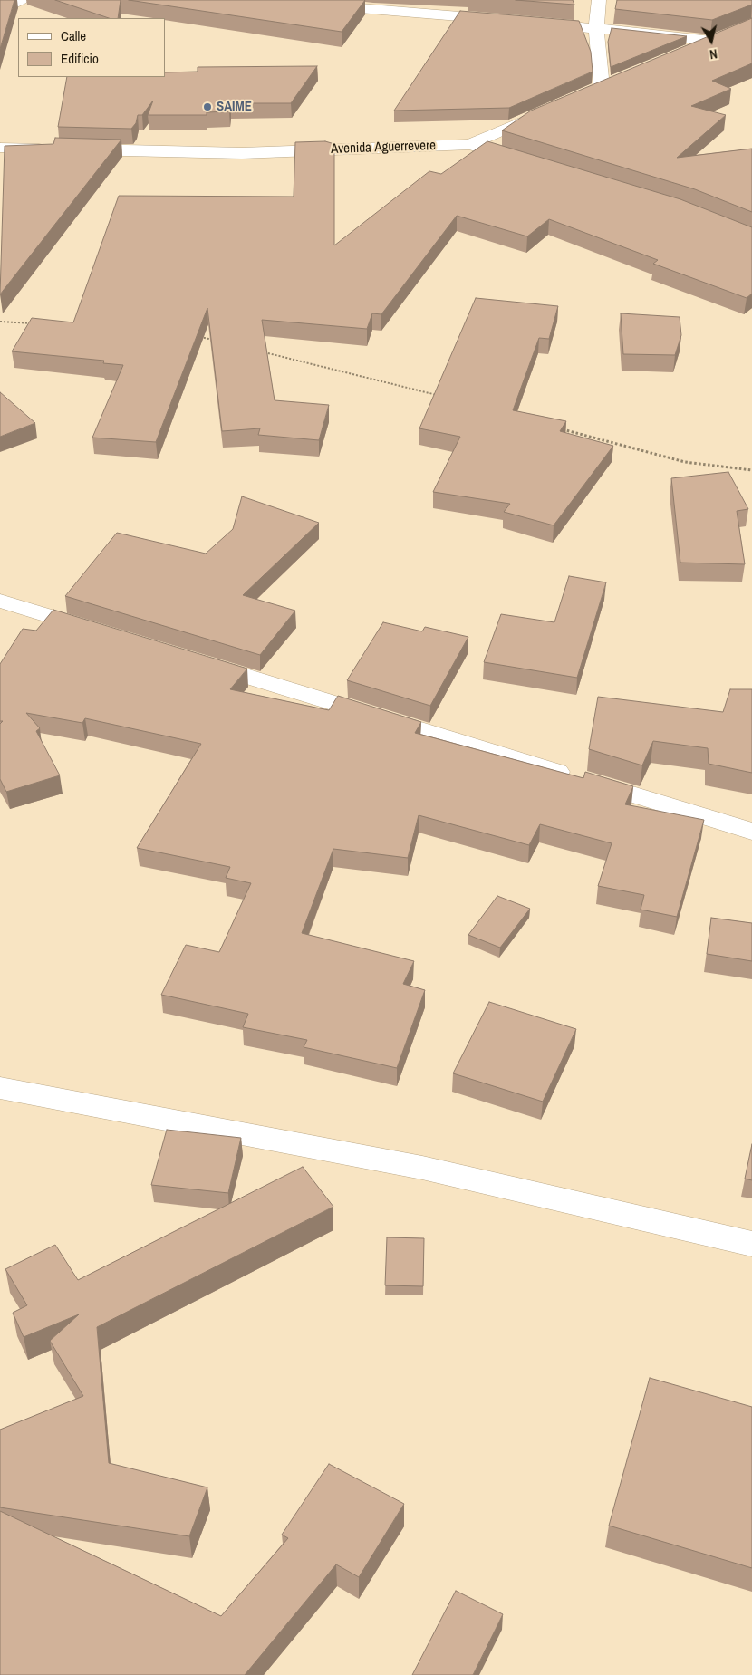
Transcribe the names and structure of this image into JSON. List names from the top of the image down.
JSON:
{
  "streets": {
    "street": ["Avenida Aguerrevere"]
  },
  "places": ["SAIME"],
  "legend": ["Calle", "Edificio"],
  "north": "bottom"
}
